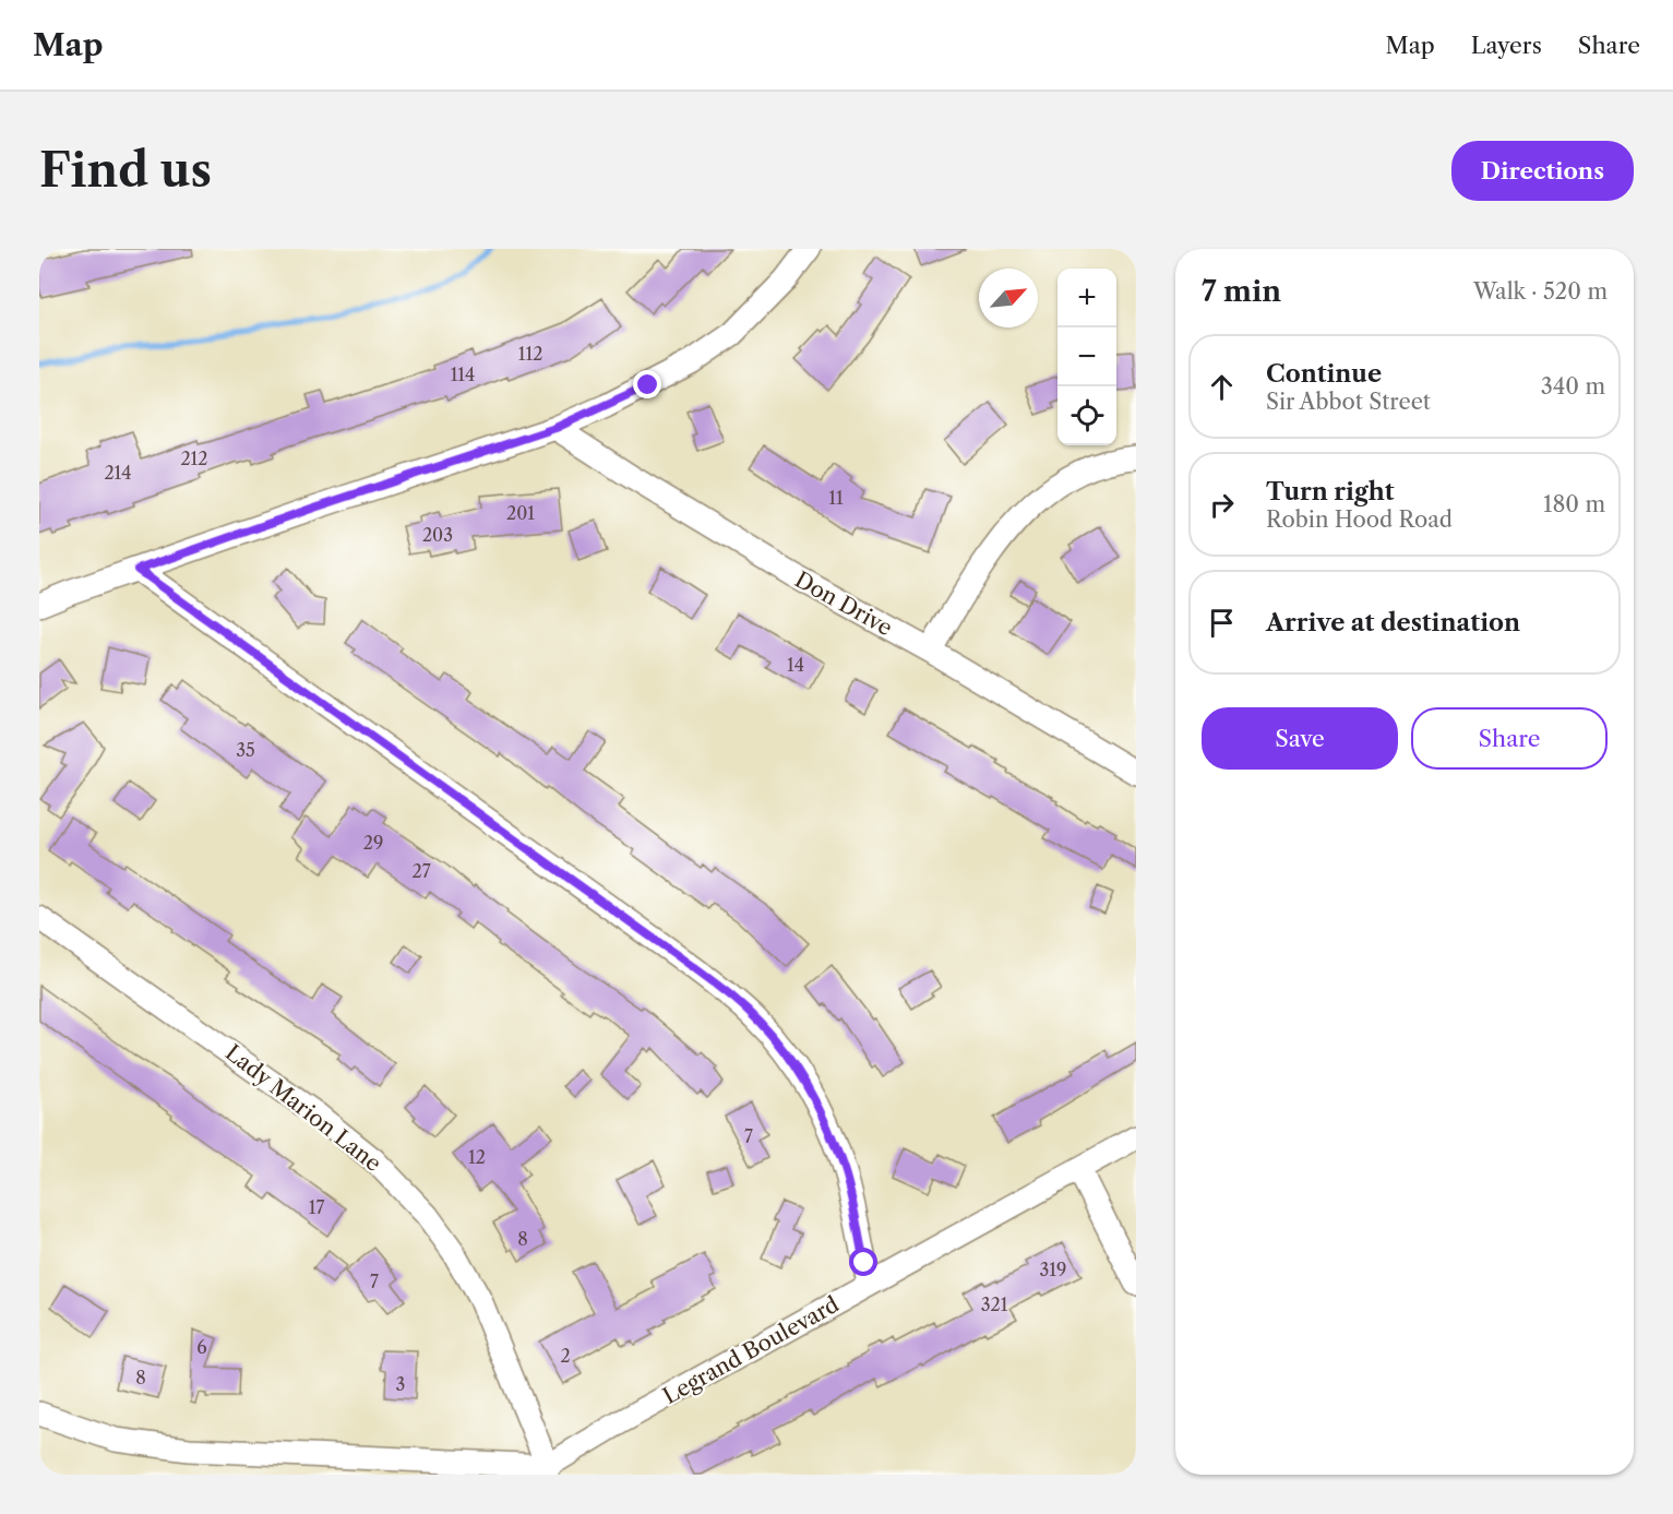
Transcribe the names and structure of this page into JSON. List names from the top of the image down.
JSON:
{
  "streets": {
    "street": ["Don Drive", "Lady Marion Lane", "Legrand Boulevard"]
  },
  "crossings": [
    ["Lady Marion Lane", "Legrand Boulevard"]
  ],
  "house_numbers": [
    "112",
    "114",
    "212",
    "214",
    "11",
    "201",
    "203",
    "14",
    "35",
    "29",
    "27",
    "7",
    "12",
    "17",
    "8",
    "319",
    "7",
    "321",
    "6",
    "2",
    "8",
    "3"
  ],
  "north": "top right",
  "page": {
    "header": "Map",
    "nav": ["Map", "Layers", "Share"],
    "buttons": [
      "Directions",
      ["Save", "Share"]
    ],
    "title": "Find us",
    "heading": ["7 min", "Walk · 520 m"],
    "map_buttons": ["+", "−"],
    "list": [
      ["Continue", "Sir Abbot Street", "340 m"],
      ["Turn right", "Robin Hood Road", "180 m"],
      "Arrive at destination"
    ]
  }
}
